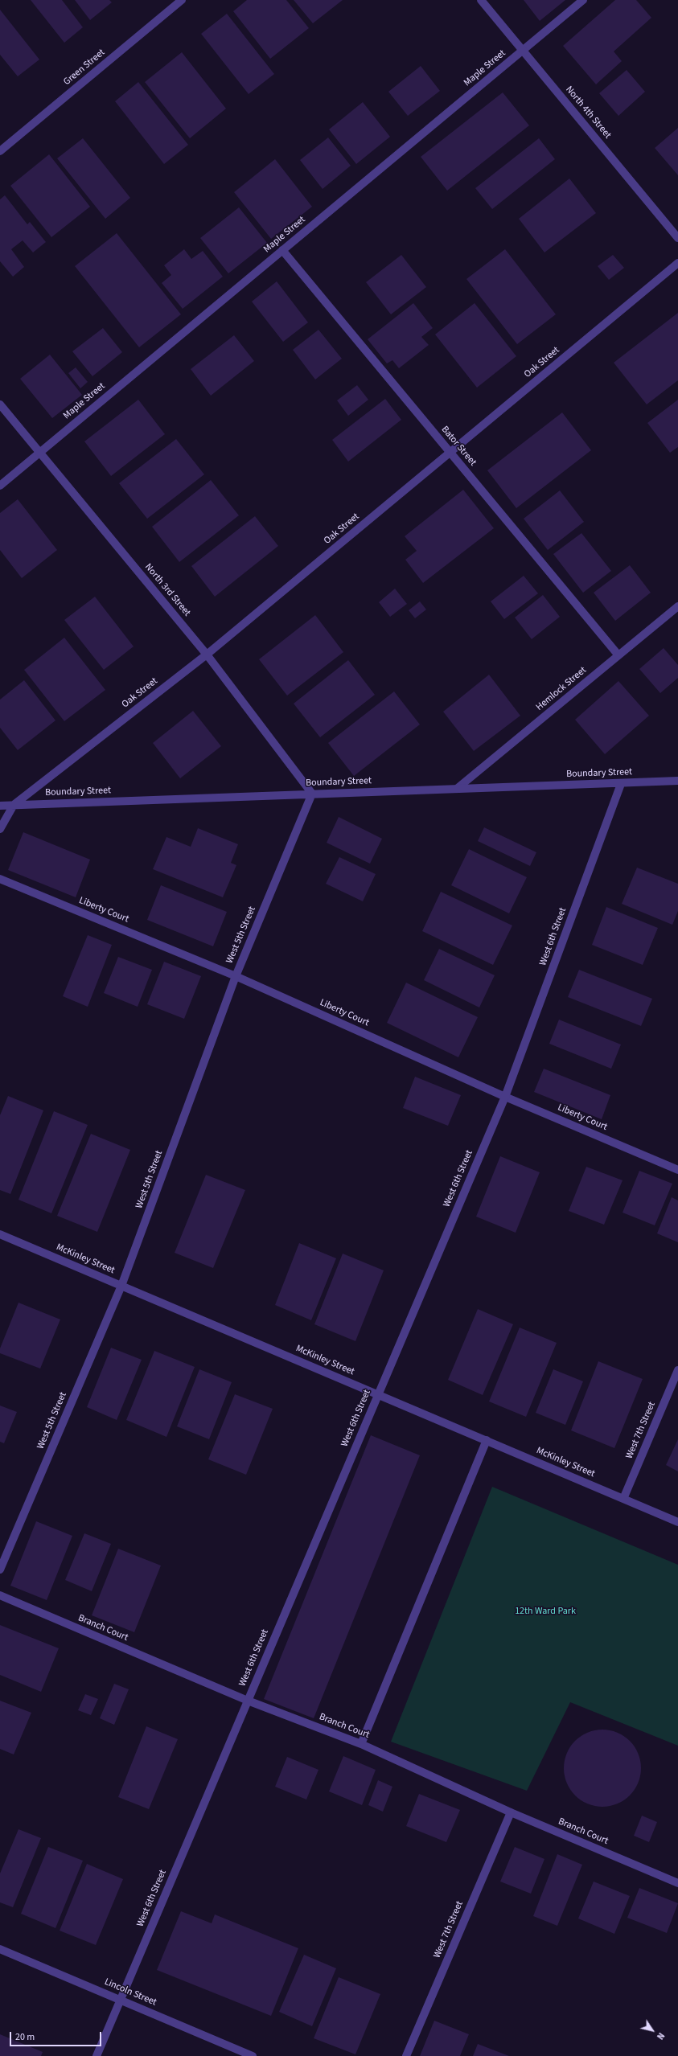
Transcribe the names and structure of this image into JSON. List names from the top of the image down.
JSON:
{
  "streets": {
    "street": [
      "Green Street",
      "Maple Street",
      "North 4th Street",
      "Oak Street",
      "Bator Street",
      "North 3rd Street",
      "Hemlock Street",
      "Boundary Street",
      "Liberty Court",
      "West 5th Street",
      "West 6th Street",
      "McKinley Street",
      "West 7th Street",
      "Branch Court",
      "Lincoln Street"
    ]
  },
  "crossings": [
    ["Maple Street", "North 4th Street"],
    ["Maple Street", "Bator Street"],
    ["Maple Street", "North 3rd Street"],
    ["Oak Street", "Bator Street"],
    ["Oak Street", "North 3rd Street"],
    ["Oak Street", "Boundary Street"],
    ["Bator Street", "Hemlock Street"],
    ["North 3rd Street", "Boundary Street"],
    ["North 3rd Street", "West 5th Street"],
    ["Hemlock Street", "Boundary Street"],
    ["Boundary Street", "West 5th Street"],
    ["Boundary Street", "West 6th Street"],
    ["Liberty Court", "West 5th Street"],
    ["Liberty Court", "West 6th Street"],
    ["West 5th Street", "McKinley Street"],
    ["West 6th Street", "McKinley Street"],
    ["West 6th Street", "Branch Court"],
    ["West 6th Street", "Lincoln Street"],
    ["McKinley Street", "West 7th Street"],
    ["West 7th Street", "Branch Court"]
  ],
  "parks": ["12th Ward Park"],
  "scale_bar": "20 m",
  "north": "bottom right"
}
